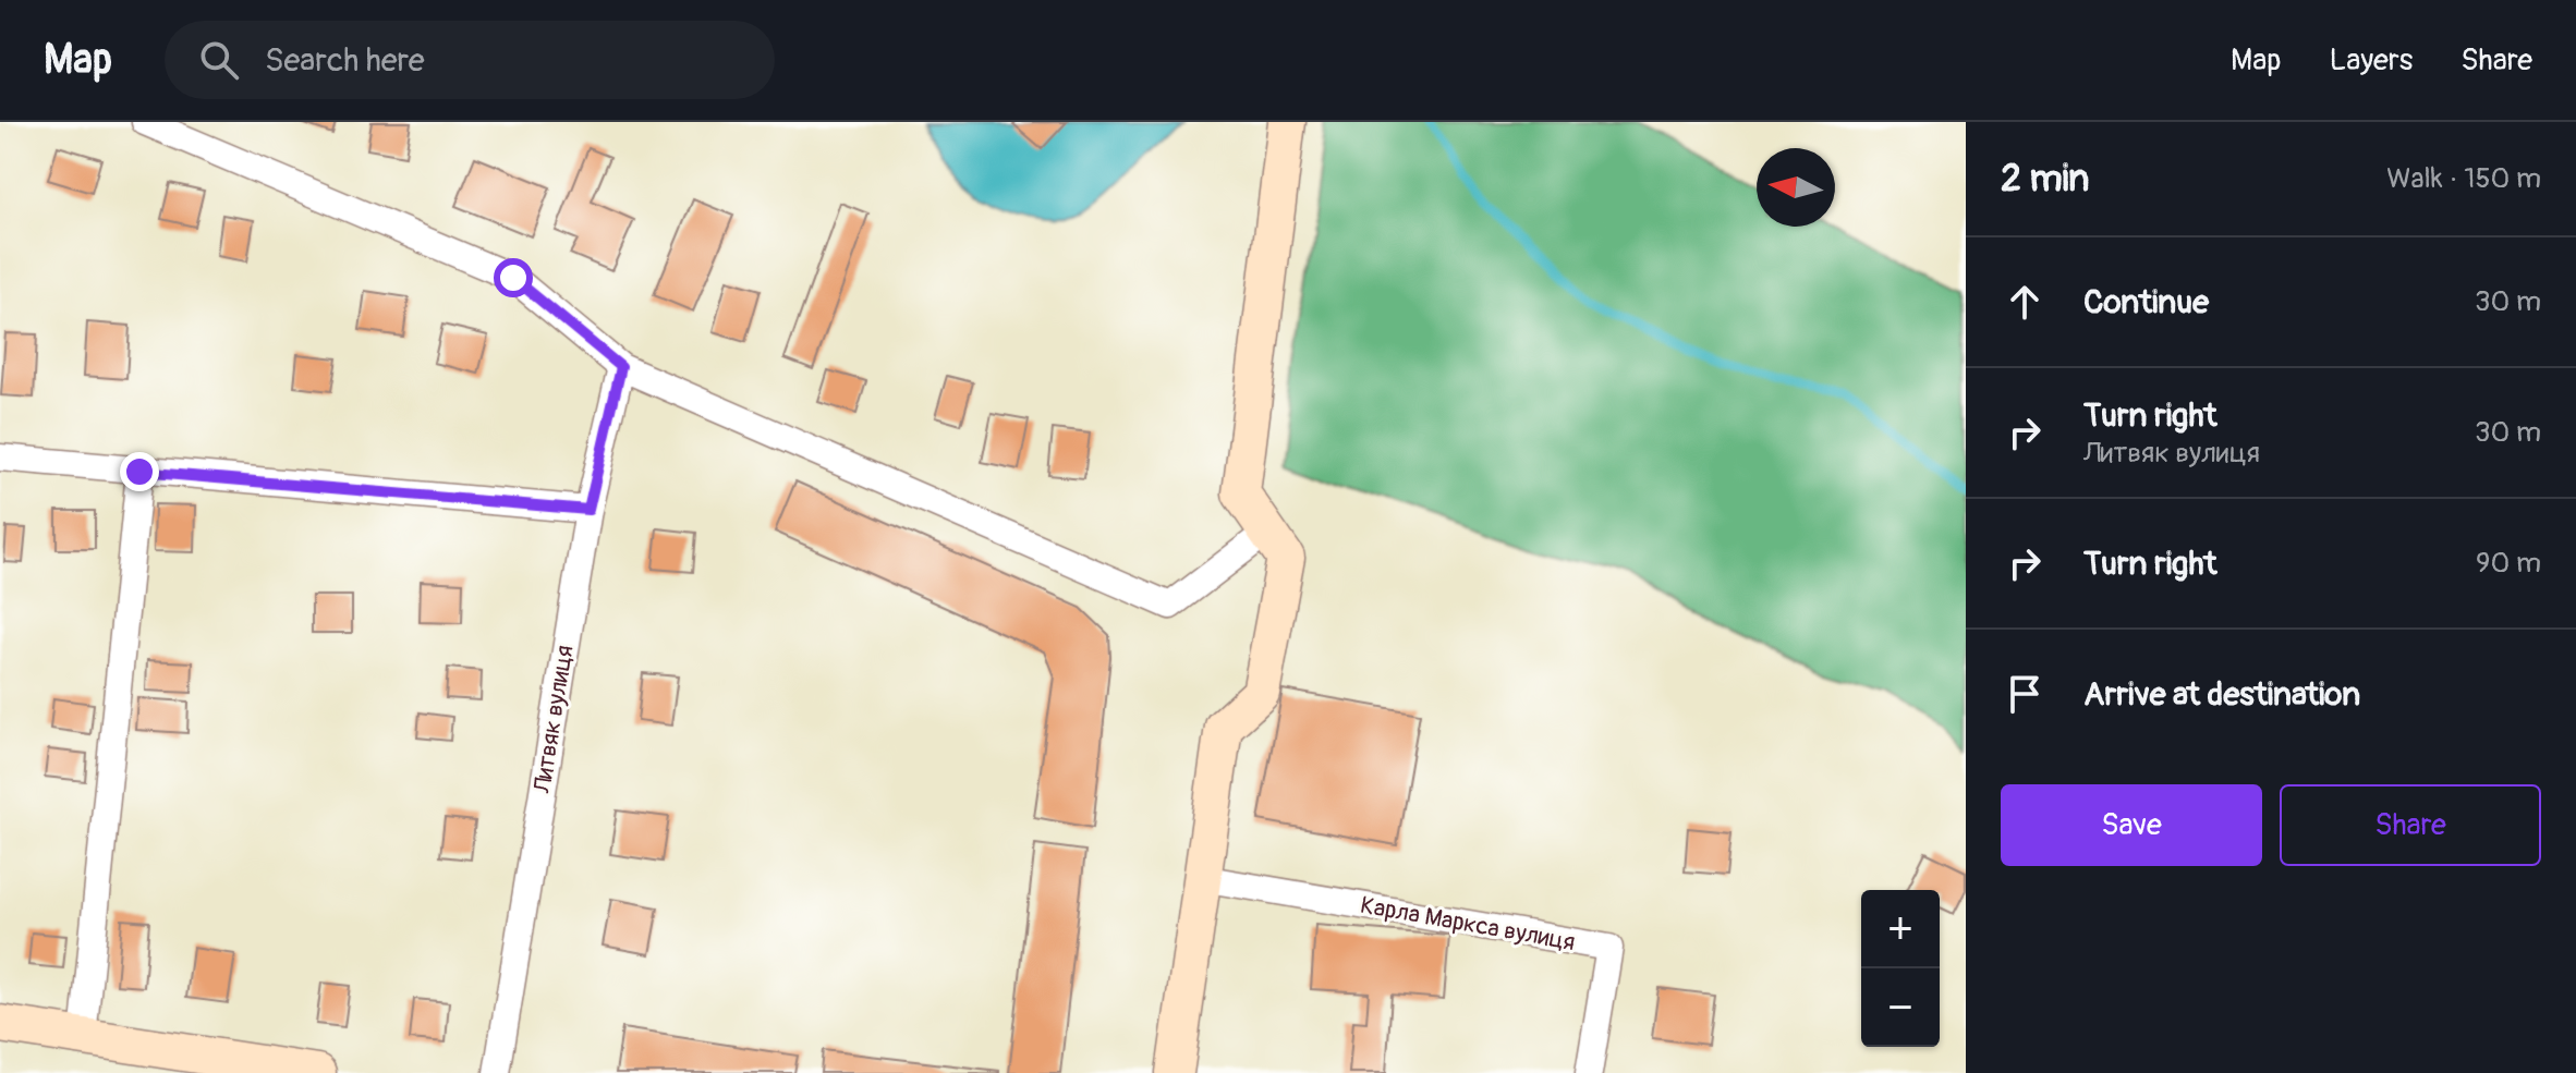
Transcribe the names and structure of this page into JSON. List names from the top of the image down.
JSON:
{
  "streets": {
    "street": ["Литвяк вулиця", "Карла Маркса вулиця"]
  },
  "north": "left",
  "page": {
    "header": "Map",
    "search": "Search here",
    "nav": ["Map", "Layers", "Share"],
    "heading": ["2 min", "Walk · 150 m"],
    "list": [
      ["Continue", "30 m"],
      ["Turn right", "Литвяк вулиця", "30 m"],
      ["Turn right", "90 m"],
      "Arrive at destination"
    ],
    "buttons": ["Save", "Share"],
    "map_buttons": ["+", "−"]
  }
}
